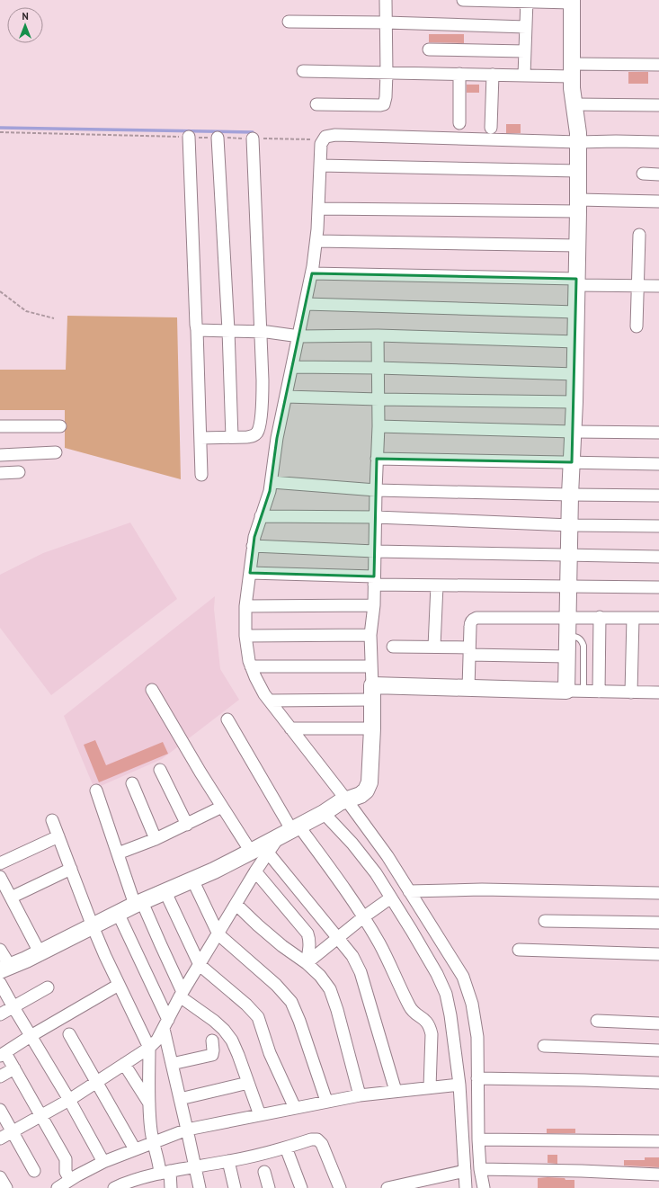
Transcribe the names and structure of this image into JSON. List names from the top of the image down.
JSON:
{
  "north": "top"
}
